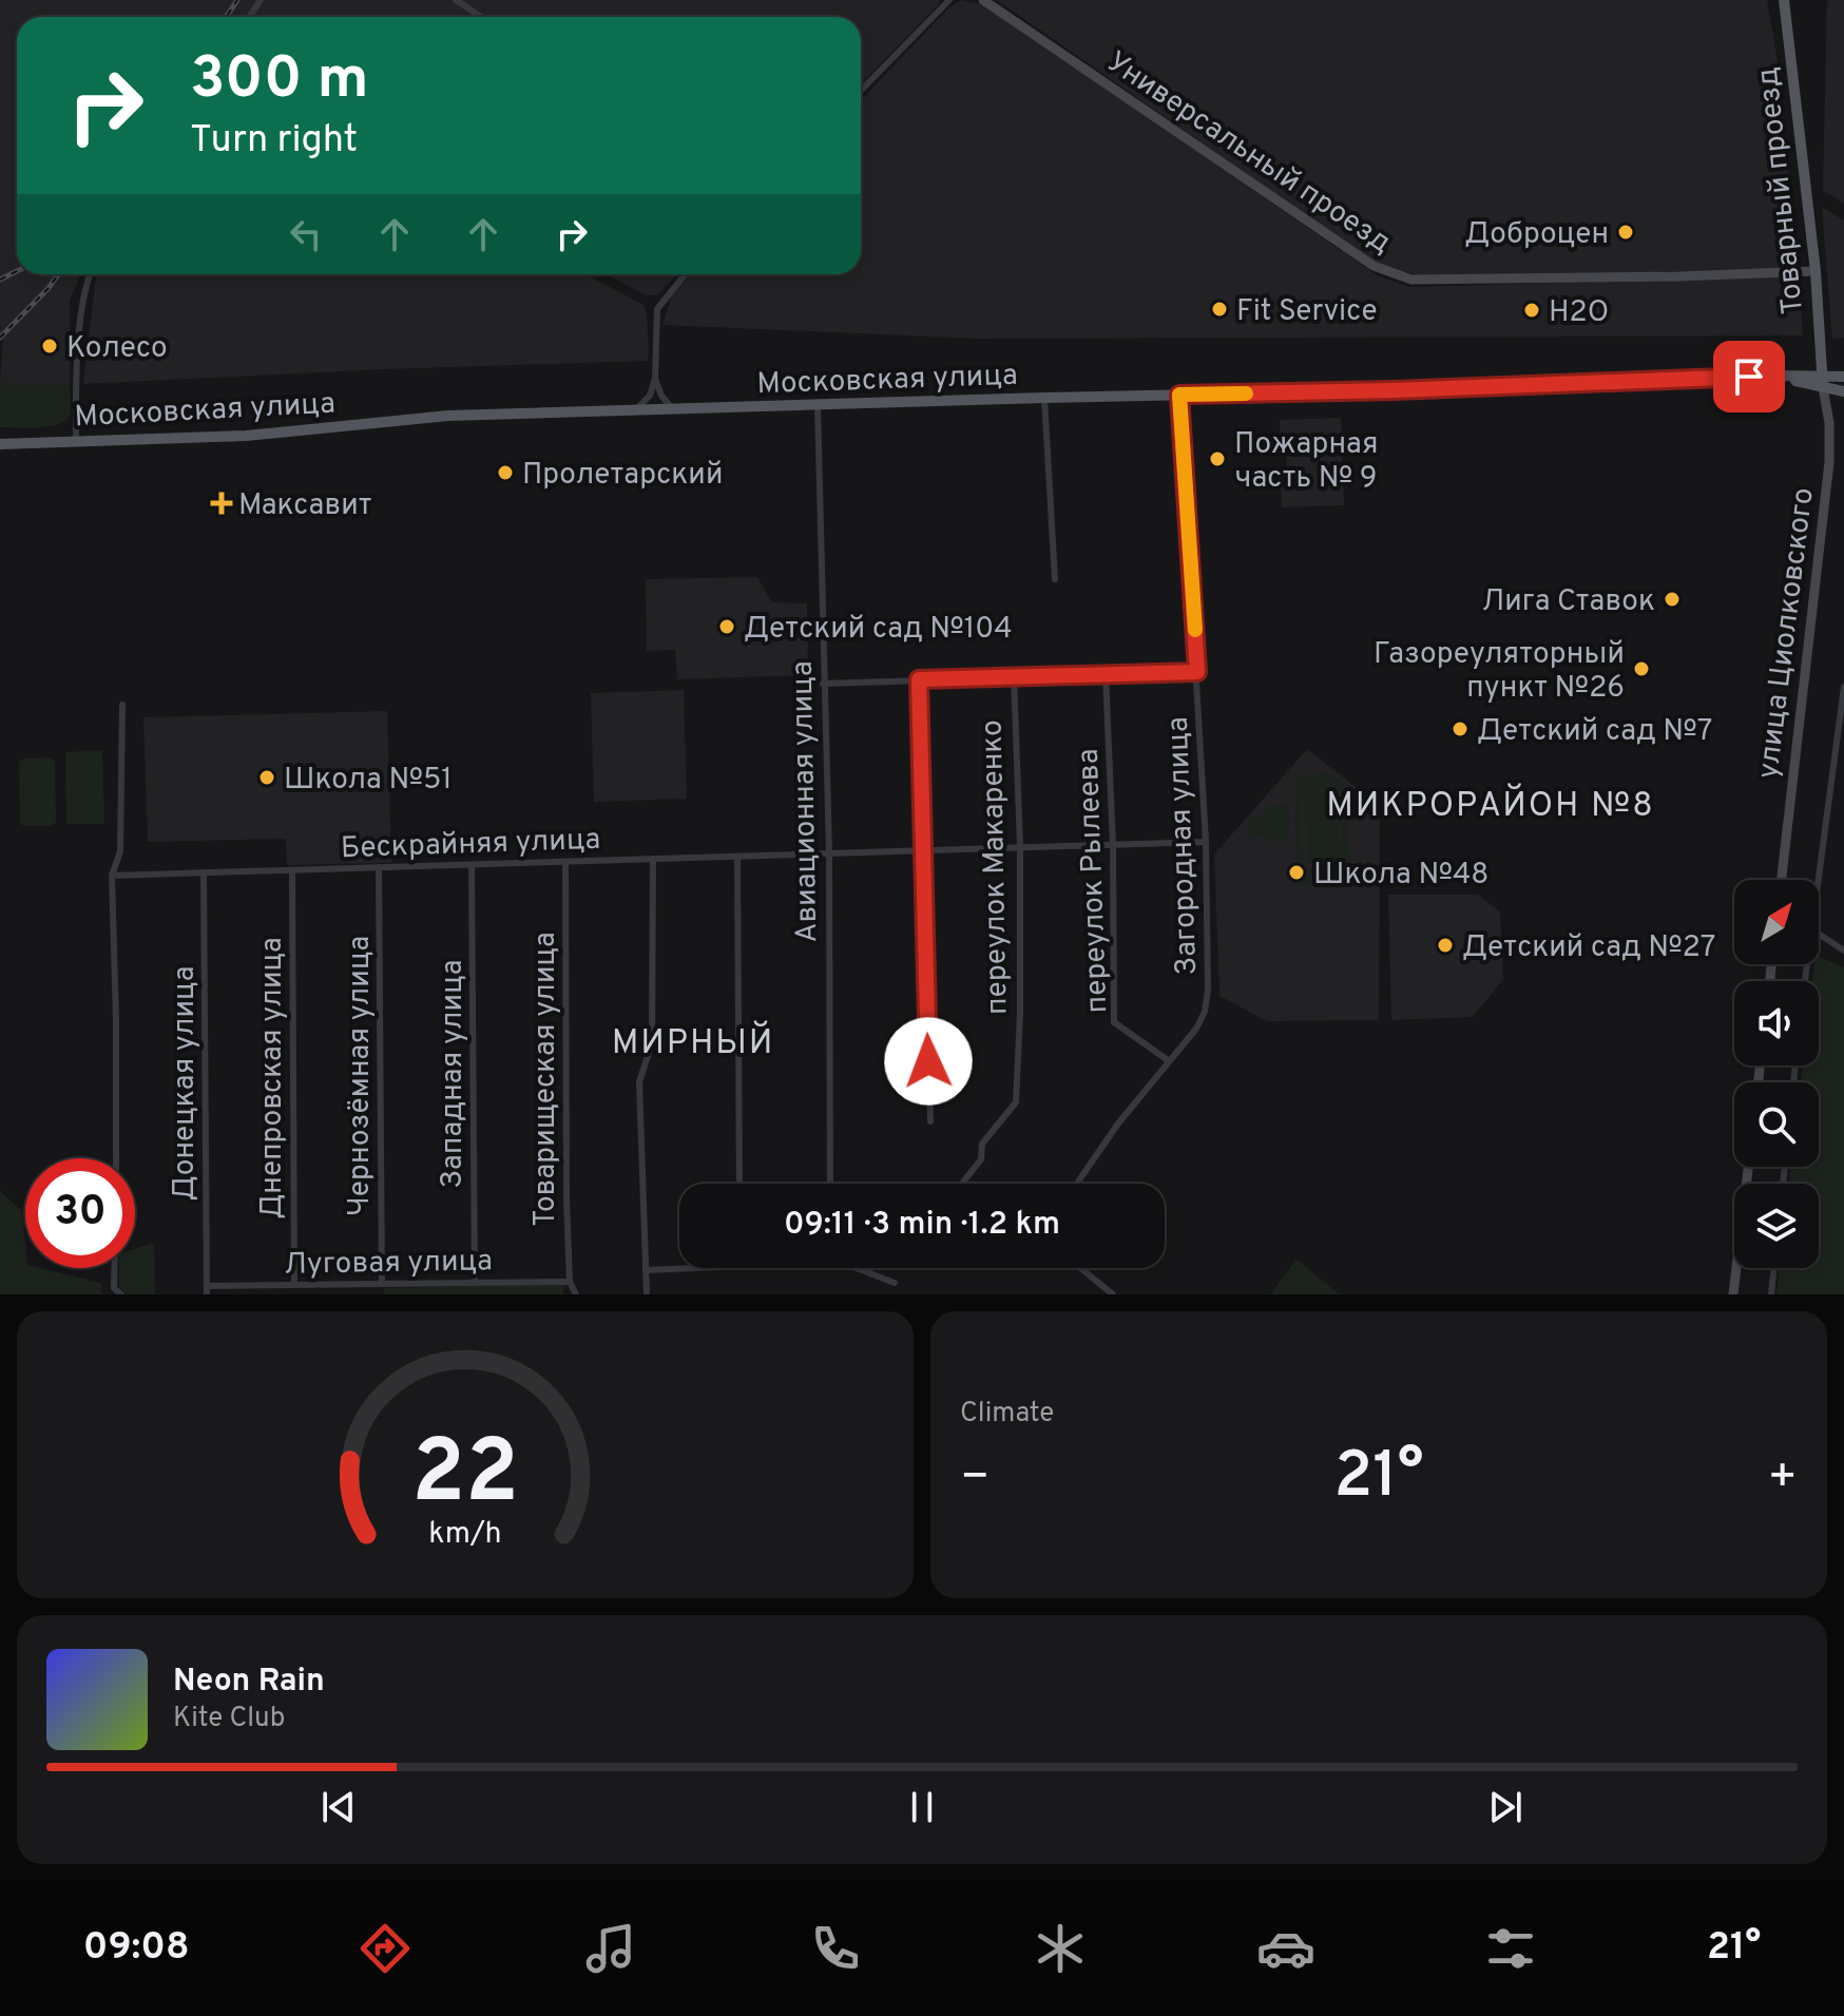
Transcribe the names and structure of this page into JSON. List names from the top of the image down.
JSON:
{
  "streets": {
    "main road": ["Товарный проезд", "Московская улица"],
    "street": [
      "Универсальный проезд",
      "улица Циолковского",
      "Авиационная улица",
      "Бескрайняя улица",
      "Загородная улица",
      "переулок Макаренко",
      "переулок Рылеева",
      "Западная улица",
      "Чернозёмная улица",
      "Днепровская улица",
      "Товарищеская улица",
      "Донецкая улица",
      "Луговая улица"
    ]
  },
  "crossings": [
    ["Универсальный проезд", "Товарный проезд"],
    ["Товарный проезд", "Московская улица"],
    ["Товарный проезд", "улица Циолковского"],
    ["Московская улица", "улица Циолковского"],
    ["Московская улица", "Авиационная улица"],
    ["Московская улица", "Загородная улица"],
    ["Авиационная улица", "Бескрайняя улица"],
    ["Бескрайняя улица", "Загородная улица"],
    ["Бескрайняя улица", "переулок Макаренко"],
    ["Бескрайняя улица", "переулок Рылеева"],
    ["Бескрайняя улица", "Западная улица"],
    ["Бескрайняя улица", "Чернозёмная улица"],
    ["Бескрайняя улица", "Днепровская улица"],
    ["Бескрайняя улица", "Товарищеская улица"],
    ["Бескрайняя улица", "Донецкая улица"],
    ["Загородная улица", "переулок Рылеева"],
    ["Западная улица", "Луговая улица"],
    ["Чернозёмная улица", "Луговая улица"],
    ["Днепровская улица", "Луговая улица"],
    ["Товарищеская улица", "Луговая улица"],
    ["Донецкая улица", "Луговая улица"]
  ],
  "districts": ["МИКРОРАЙОН №8", "МИРНЫЙ"],
  "places": {
    "other": [
      "Доброцен",
      "Fit Service",
      "Н2О",
      "Колесо",
      "Пожарная часть № 9",
      "Пролетарский",
      "Лига Ставок",
      "Детский сад №104",
      "Газореуляторный пункт №26",
      "Детский сад №7",
      "Школа №51",
      "Школа №48",
      "Детский сад №27"
    ],
    "health": ["Максавит"]
  },
  "north": "top right",
  "page": {
    "turn": ["300 m", "Turn right"],
    "limit": "30",
    "trip": "09:11 · 3 min · 1.2 km",
    "tile": "Climate",
    "heat": ["−", "21°", "+"],
    "song": ["Neon Rain", "Kite Club"],
    "tabs": ["09:08", "21°"],
    "gauge": ["22", "km/h"]
  }
}
